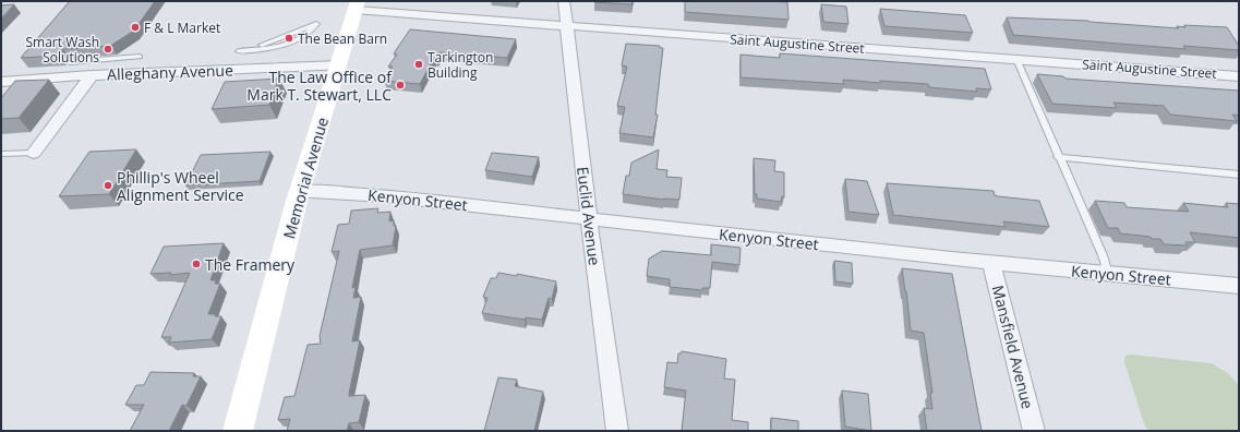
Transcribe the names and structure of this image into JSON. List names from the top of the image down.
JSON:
{
  "streets": {
    "main road": ["Memorial Avenue"],
    "street": [
      "Saint Augustine Street",
      "Alleghany Avenue",
      "Kenyon Street",
      "Euclid Avenue",
      "Mansfield Avenue"
    ]
  },
  "crossings": [
    ["Saint Augustine Street", "Memorial Avenue"],
    ["Saint Augustine Street", "Euclid Avenue"],
    ["Alleghany Avenue", "Memorial Avenue"],
    ["Memorial Avenue", "Kenyon Street"],
    ["Kenyon Street", "Euclid Avenue"],
    ["Kenyon Street", "Mansfield Avenue"]
  ],
  "places": [
    "F & L Market",
    "The Bean Barn",
    "Smart Wash Solutions",
    "Tarkington Building",
    "The Law Office of Mark T. Stewart, LLC",
    "Phillip's Wheel Alignment Service",
    "The Framery"
  ]
}
